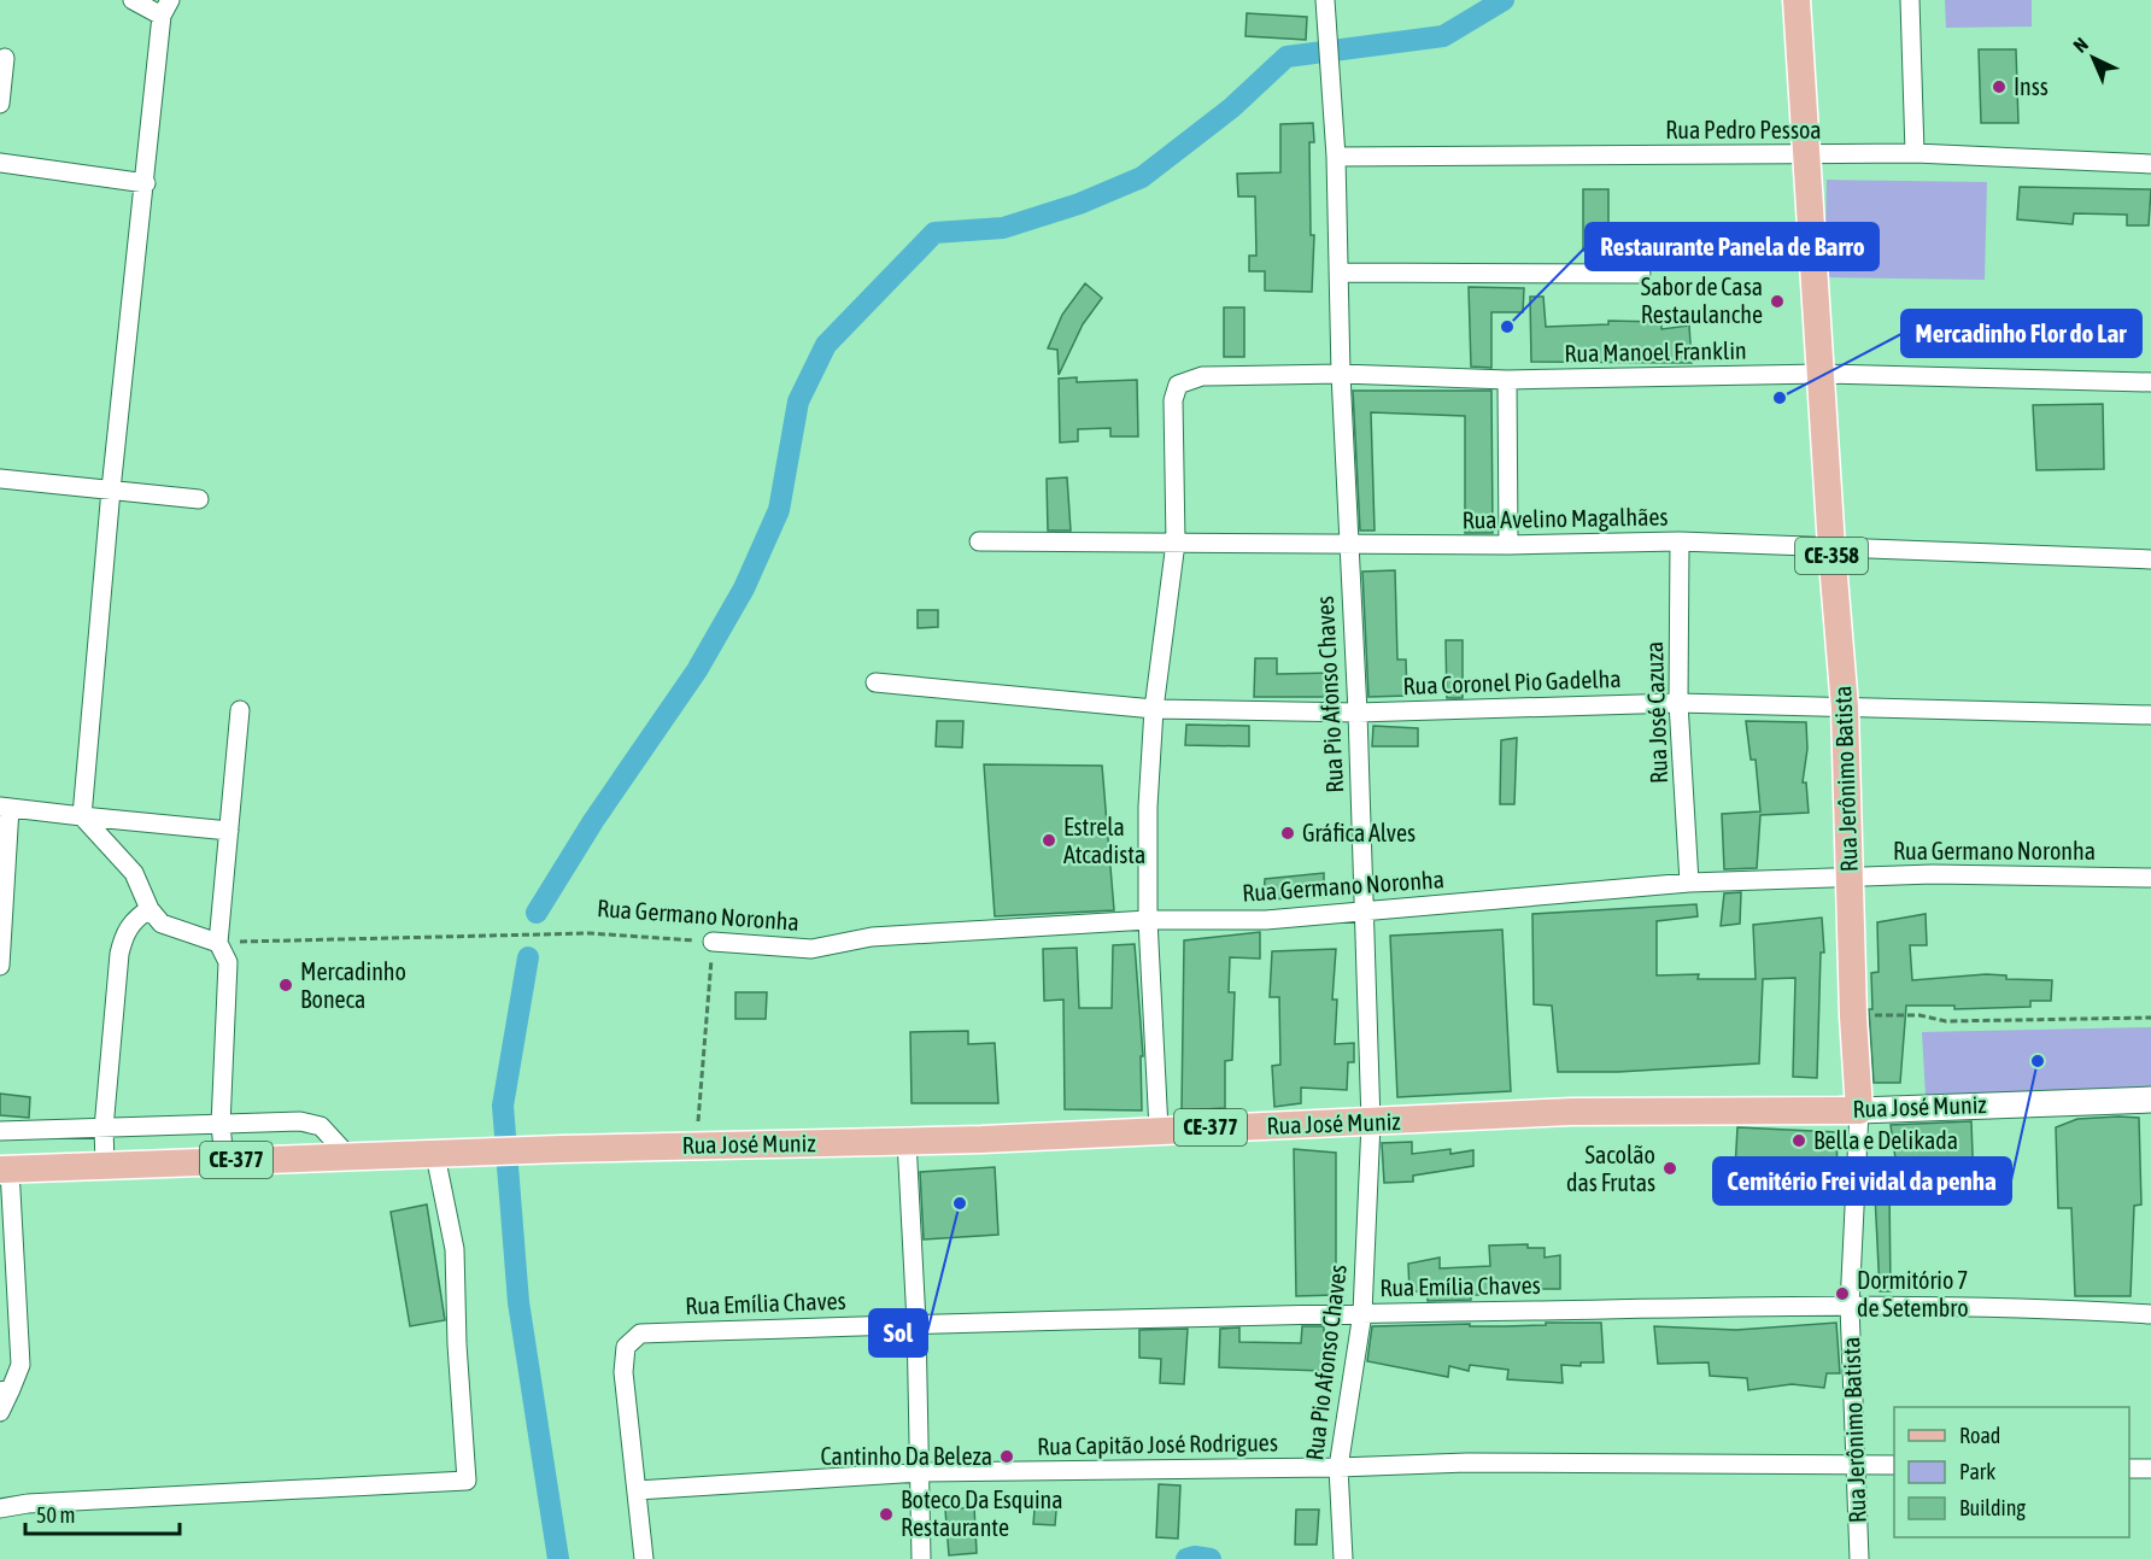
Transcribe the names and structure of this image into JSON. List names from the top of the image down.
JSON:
{
  "streets": {
    "main road": [
      "CE-358",
      "Rua Jerônimo Batista",
      "Rua José Muniz",
      "CE-377"
    ],
    "street": [
      "Rua Pedro Pessoa",
      "Rua Manoel Franklin",
      "Rua Avelino Magalhães",
      "Rua Coronel Pio Gadelha",
      "Rua Pio Afonso Chaves",
      "Rua José Cazuza",
      "Rua Germano Noronha",
      "Rua Emília Chaves",
      "Rua Capitão José Rodrigues"
    ]
  },
  "crossings": [
    ["Rua Pedro Pessoa", "Rua Pio Afonso Chaves"],
    ["Rua Pedro Pessoa", "Rua Jerônimo Batista"],
    ["Rua Manoel Franklin", "Rua Avelino Magalhães"],
    ["Rua Manoel Franklin", "Rua Pio Afonso Chaves"],
    ["Rua Manoel Franklin", "Rua Jerônimo Batista"],
    ["Rua Avelino Magalhães", "Rua Pio Afonso Chaves"],
    ["Rua Avelino Magalhães", "Rua José Cazuza"],
    ["Rua Avelino Magalhães", "Rua Jerônimo Batista"],
    ["Rua Coronel Pio Gadelha", "Rua Pio Afonso Chaves"],
    ["Rua Coronel Pio Gadelha", "Rua José Cazuza"],
    ["Rua Coronel Pio Gadelha", "Rua Jerônimo Batista"],
    ["Rua Pio Afonso Chaves", "Rua Germano Noronha"],
    ["Rua Pio Afonso Chaves", "Rua José Muniz"],
    ["Rua Pio Afonso Chaves", "Rua Emília Chaves"],
    ["Rua Pio Afonso Chaves", "Rua Capitão José Rodrigues"],
    ["Rua José Cazuza", "Rua Germano Noronha"],
    ["Rua Jerônimo Batista", "Rua Germano Noronha"],
    ["Rua Jerônimo Batista", "Rua José Muniz"],
    ["Rua Jerônimo Batista", "Rua Emília Chaves"],
    ["Rua Jerônimo Batista", "Rua Capitão José Rodrigues"],
    ["Rua José Muniz", "CE-377"],
    ["Rua Emília Chaves", "Rua Capitão José Rodrigues"]
  ],
  "places": [
    "Inss",
    "Sabor de Casa Restaulanche",
    "Restaurante Panela de Barro",
    "Mercadinho Flor do Lar",
    "Gráfica Alves",
    "Estrela Atcadista",
    "Mercadinho Boneca",
    "Cemitério Frei vidal da penha",
    "Bella e Delikada",
    "Sacolão das Frutas",
    "Sol",
    "Dormitório 7 de Setembro",
    "Cantinho Da Beleza",
    "Boteco Da Esquina Restaurante"
  ],
  "legend": ["Road", "Park", "Building"],
  "scale_bar": "50 m",
  "north": "top left"
}
